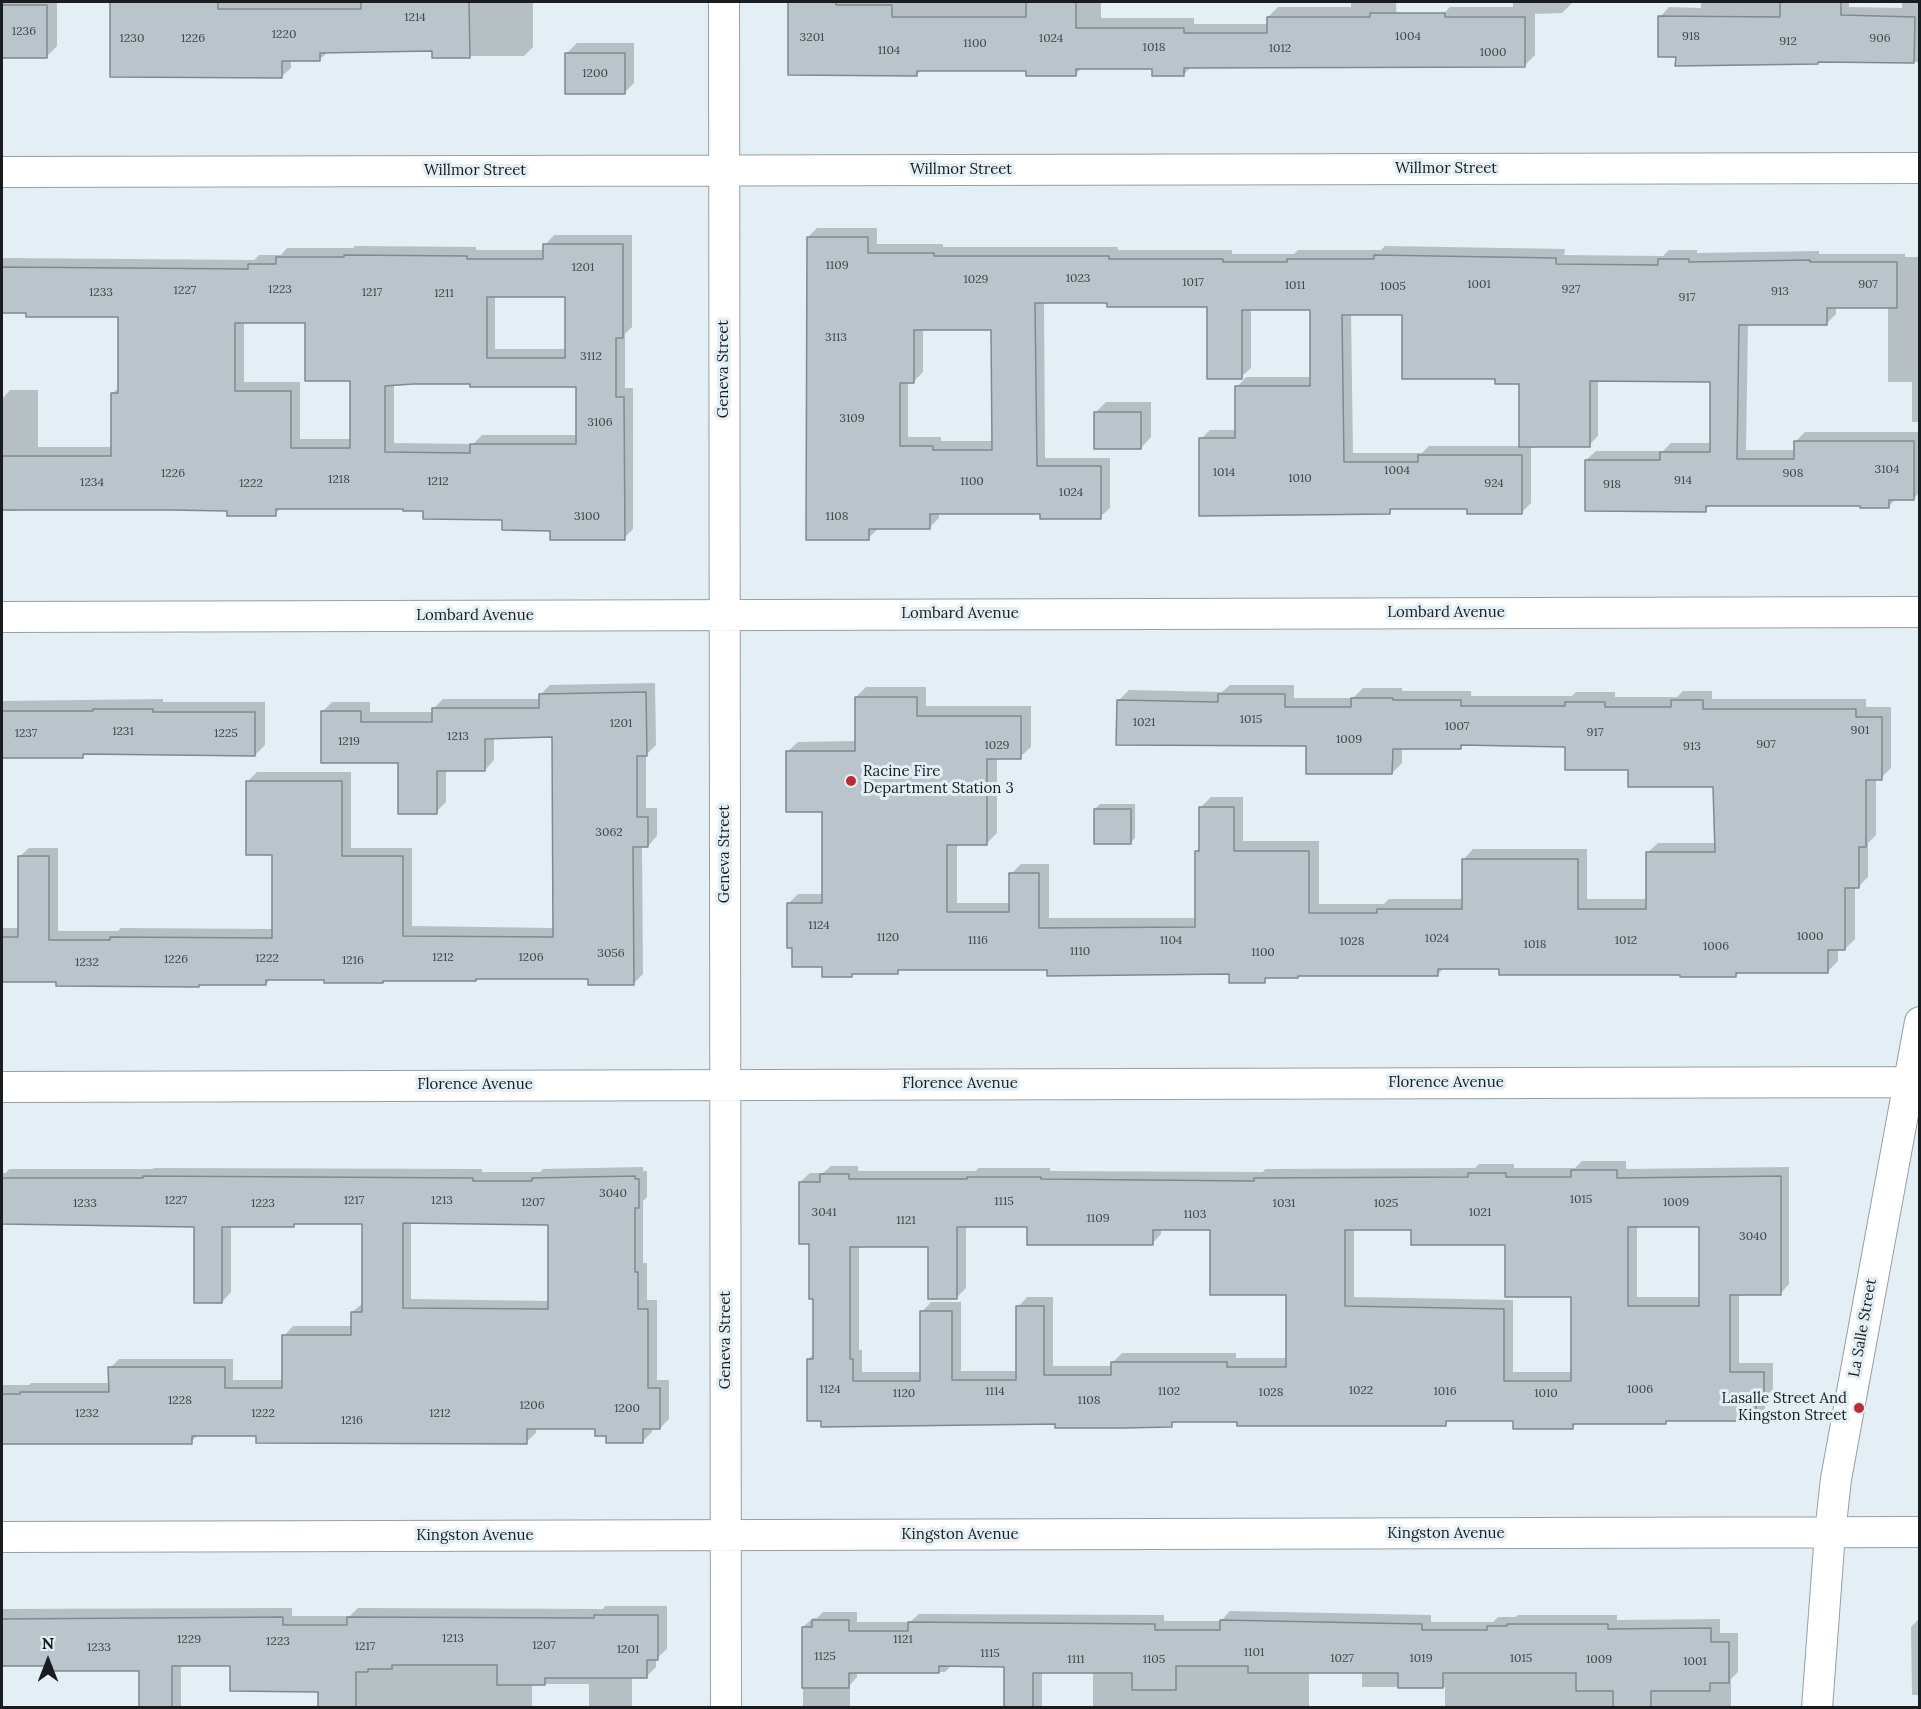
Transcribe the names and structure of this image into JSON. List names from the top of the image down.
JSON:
{
  "streets": {
    "street": [
      "Willmor Street",
      "Geneva Street",
      "Lombard Avenue",
      "Florence Avenue",
      "La Salle Street",
      "Kingston Avenue"
    ]
  },
  "crossings": [
    ["Willmor Street", "Geneva Street"],
    ["Geneva Street", "Lombard Avenue"],
    ["Geneva Street", "Florence Avenue"],
    ["Geneva Street", "Kingston Avenue"],
    ["Florence Avenue", "La Salle Street"],
    ["La Salle Street", "Kingston Avenue"]
  ],
  "places": ["Racine Fire Department Station 3", "Lasalle Street And Kingston Street"],
  "house_numbers": [
    "1214",
    "1236",
    "1220",
    "1004",
    "918",
    "3201",
    "1230",
    "1226",
    "1024",
    "906",
    "912",
    "1100",
    "1018",
    "1012",
    "1104",
    "1000",
    "1200",
    "1109",
    "1201",
    "1023",
    "1029",
    "1017",
    "1001",
    "907",
    "1011",
    "1005",
    "1223",
    "927",
    "1227",
    "913",
    "1233",
    "1217",
    "1211",
    "917",
    "3113",
    "3112",
    "3109",
    "3106",
    "3104",
    "1004",
    "1014",
    "1226",
    "908",
    "1010",
    "1218",
    "914",
    "1212",
    "1100",
    "1234",
    "1222",
    "924",
    "918",
    "1024",
    "3100",
    "1108",
    "1015",
    "1021",
    "1201",
    "1007",
    "901",
    "1231",
    "917",
    "1237",
    "1225",
    "1213",
    "1009",
    "1219",
    "907",
    "1029",
    "913",
    "3062",
    "1124",
    "1000",
    "1120",
    "1024",
    "1116",
    "1104",
    "1012",
    "1028",
    "1018",
    "1006",
    "1110",
    "1100",
    "3056",
    "1212",
    "1206",
    "1222",
    "1226",
    "1216",
    "1232",
    "3040",
    "1015",
    "1227",
    "1217",
    "1213",
    "1115",
    "1207",
    "1009",
    "1233",
    "1223",
    "1031",
    "1025",
    "3041",
    "1021",
    "1103",
    "1109",
    "1121",
    "3040",
    "1124",
    "1006",
    "1022",
    "1114",
    "1102",
    "1016",
    "1028",
    "1120",
    "1010",
    "1228",
    "1108",
    "1206",
    "1200",
    "1232",
    "1222",
    "1212",
    "1216",
    "1213",
    "1229",
    "1121",
    "1223",
    "1207",
    "1217",
    "1233",
    "1201",
    "1101",
    "1115",
    "1125",
    "1027",
    "1019",
    "1015",
    "1111",
    "1105",
    "1009",
    "1001"
  ],
  "north": "top"
}
